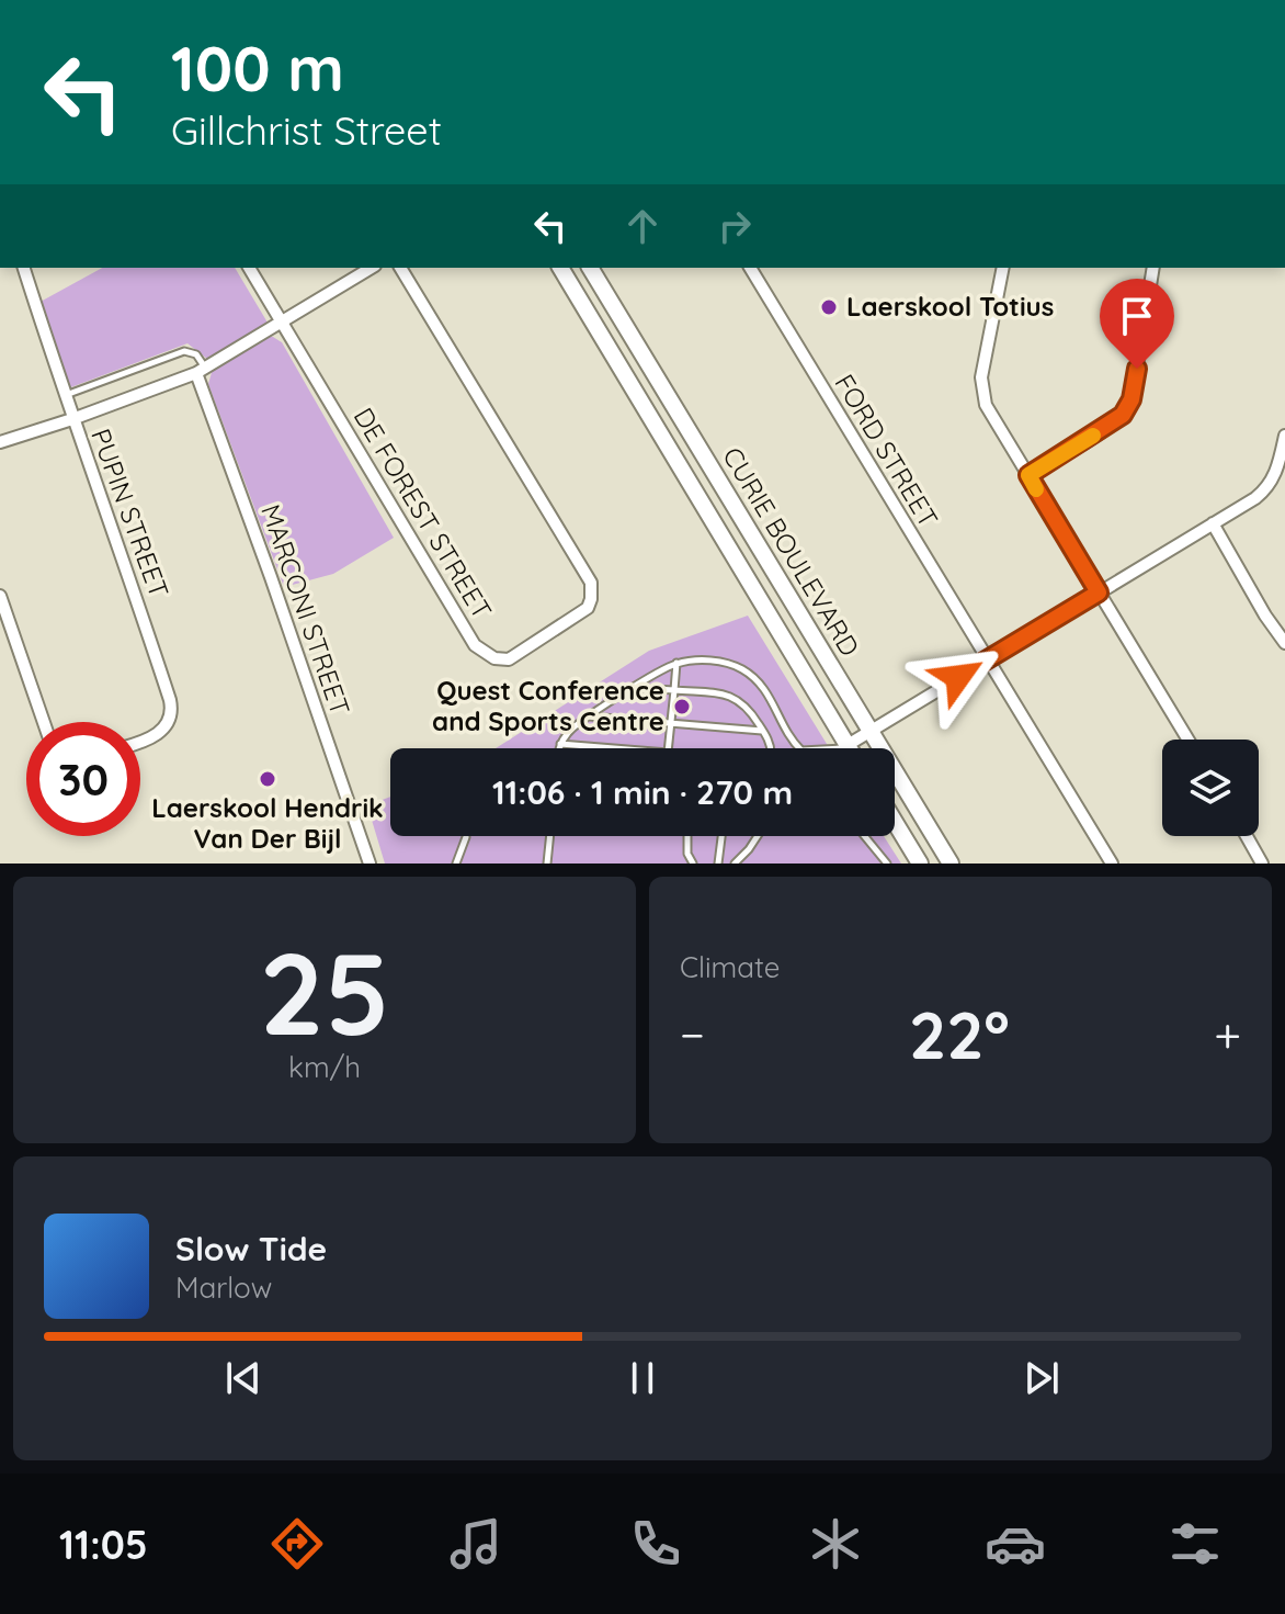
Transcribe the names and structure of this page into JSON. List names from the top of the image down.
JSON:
{
  "streets": {
    "street": [
      "FORD STREET",
      "PUPIN STREET",
      "DE FOREST STREET",
      "CURIE BOULEVARD",
      "MARCONI STREET"
    ]
  },
  "places": ["Laerskool Totius", "Quest Conference and Sports Centre", "Laerskool Hendrik Van Der Bijl"],
  "page": {
    "turn": ["100 m", "Gillchrist Street"],
    "limit": "30",
    "trip": "11:06 · 1 min · 270 m",
    "tile": [
      ["25", "km/h"],
      "Climate"
    ],
    "heat": ["−", "22°", "+"],
    "song": ["Slow Tide", "Marlow"],
    "tabs": "11:05"
  }
}
